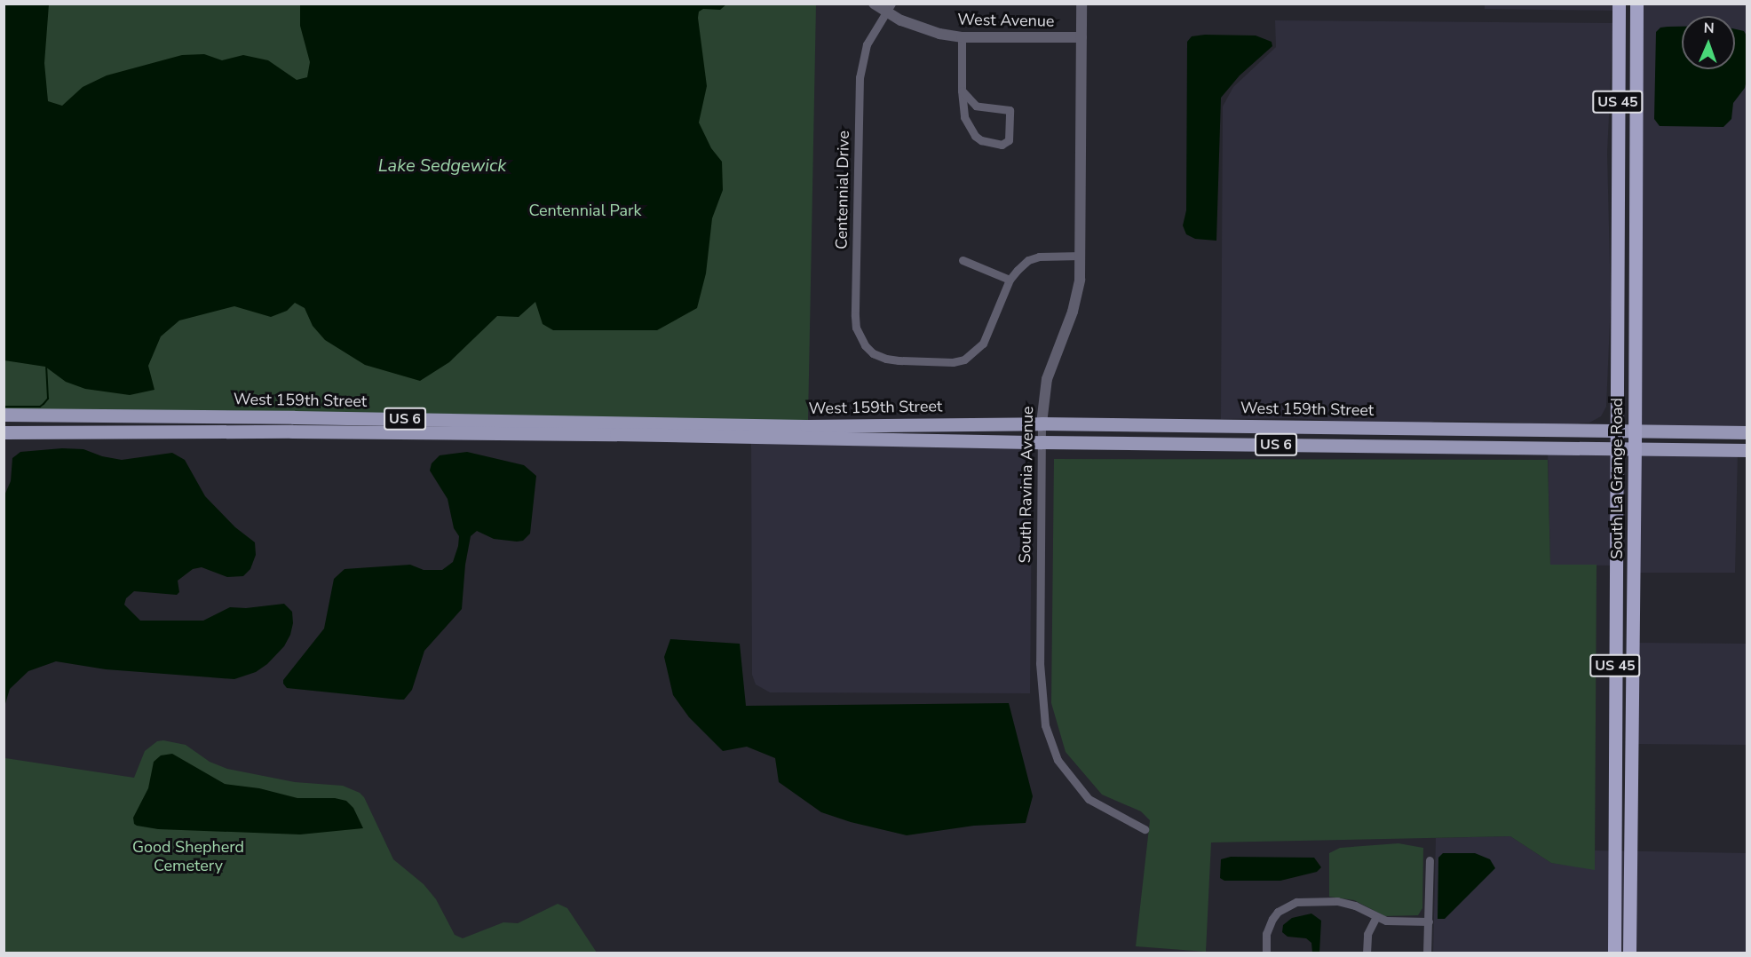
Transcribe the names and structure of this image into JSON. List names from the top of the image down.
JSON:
{
  "streets": {
    "highway": ["US 45", "South La Grange Road"],
    "main road": ["West 159th Street", "US 6"],
    "street": ["West Avenue", "Centennial Drive", "South Ravinia Avenue"]
  },
  "crossings": [
    ["West Avenue", "Centennial Drive"],
    ["West Avenue", "South Ravinia Avenue"],
    ["West 159th Street", "South La Grange Road"],
    ["West 159th Street", "South Ravinia Avenue"]
  ],
  "water": ["Lake Sedgewick"],
  "parks": ["Centennial Park", "Good Shepherd Cemetery"],
  "north": "top"
}
